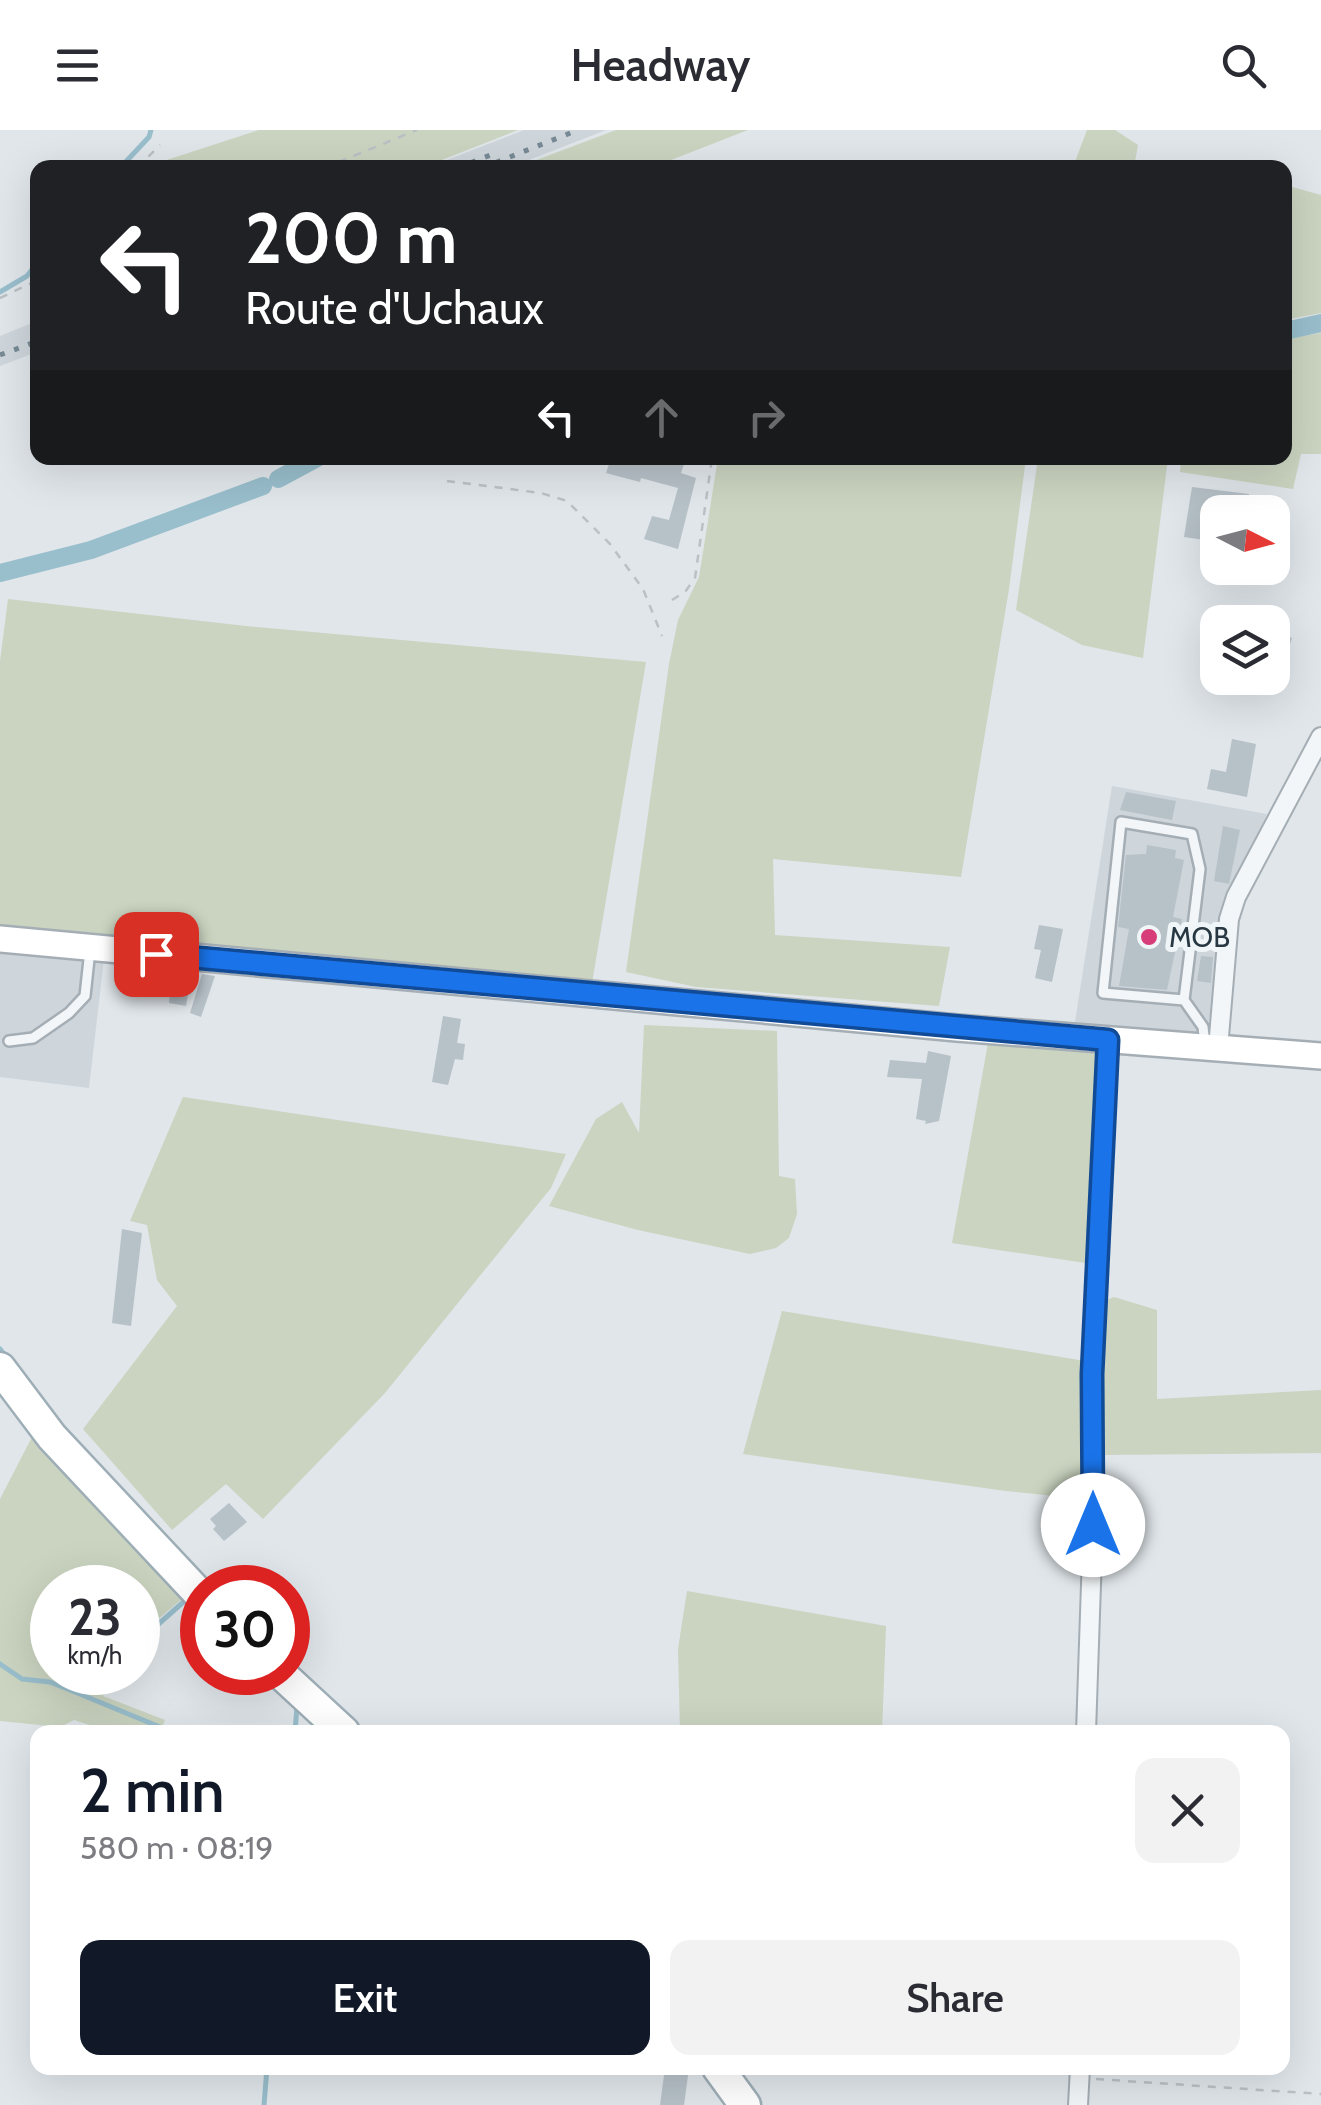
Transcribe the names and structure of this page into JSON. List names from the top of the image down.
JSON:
{
  "places": ["MOB"],
  "north": "right",
  "page": {
    "header": "Headway",
    "turn": ["200 m", "Route d'Uchaux"],
    "speed": "23 km/h",
    "limit": "30",
    "heading": ["2 min", "580 m · 08:19"],
    "buttons": ["Exit", "Share"]
  }
}
